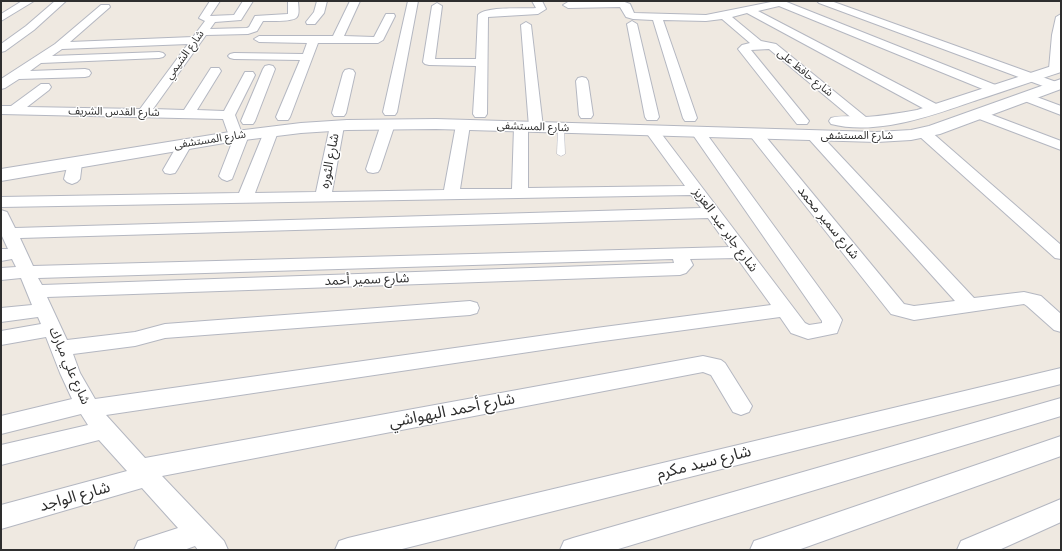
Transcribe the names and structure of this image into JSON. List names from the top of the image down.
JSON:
{
  "streets": {
    "street": [
      "شارع الشيمي",
      "شارع حافظ على",
      "شارع القدس الشريف",
      "شارع المستشفى",
      "شارع الثوره",
      "شارع سمير محمد",
      "شارع جابر عبد العزيز",
      "شارع سمير أحمد",
      "شارع علي مبارك",
      "شارع أحمد البهواشي",
      "شارع سيد مكرم",
      "شارع الواجد"
    ]
  },
  "crossings": [
    ["شارع الشيمي", "شارع القدس الشريف"],
    ["شارع حافظ على", "شارع المستشفى"],
    ["شارع القدس الشريف", "شارع المستشفى"],
    ["شارع المستشفى", "شارع الثوره"],
    ["شارع المستشفى", "شارع سمير محمد"],
    ["شارع المستشفى", "شارع جابر عبد العزيز"],
    ["شارع سمير أحمد", "شارع علي مبارك"],
    ["شارع علي مبارك", "شارع أحمد البهواشي"],
    ["شارع علي مبارك", "شارع الواجد"],
    ["شارع أحمد البهواشي", "شارع الواجد"]
  ]
}
